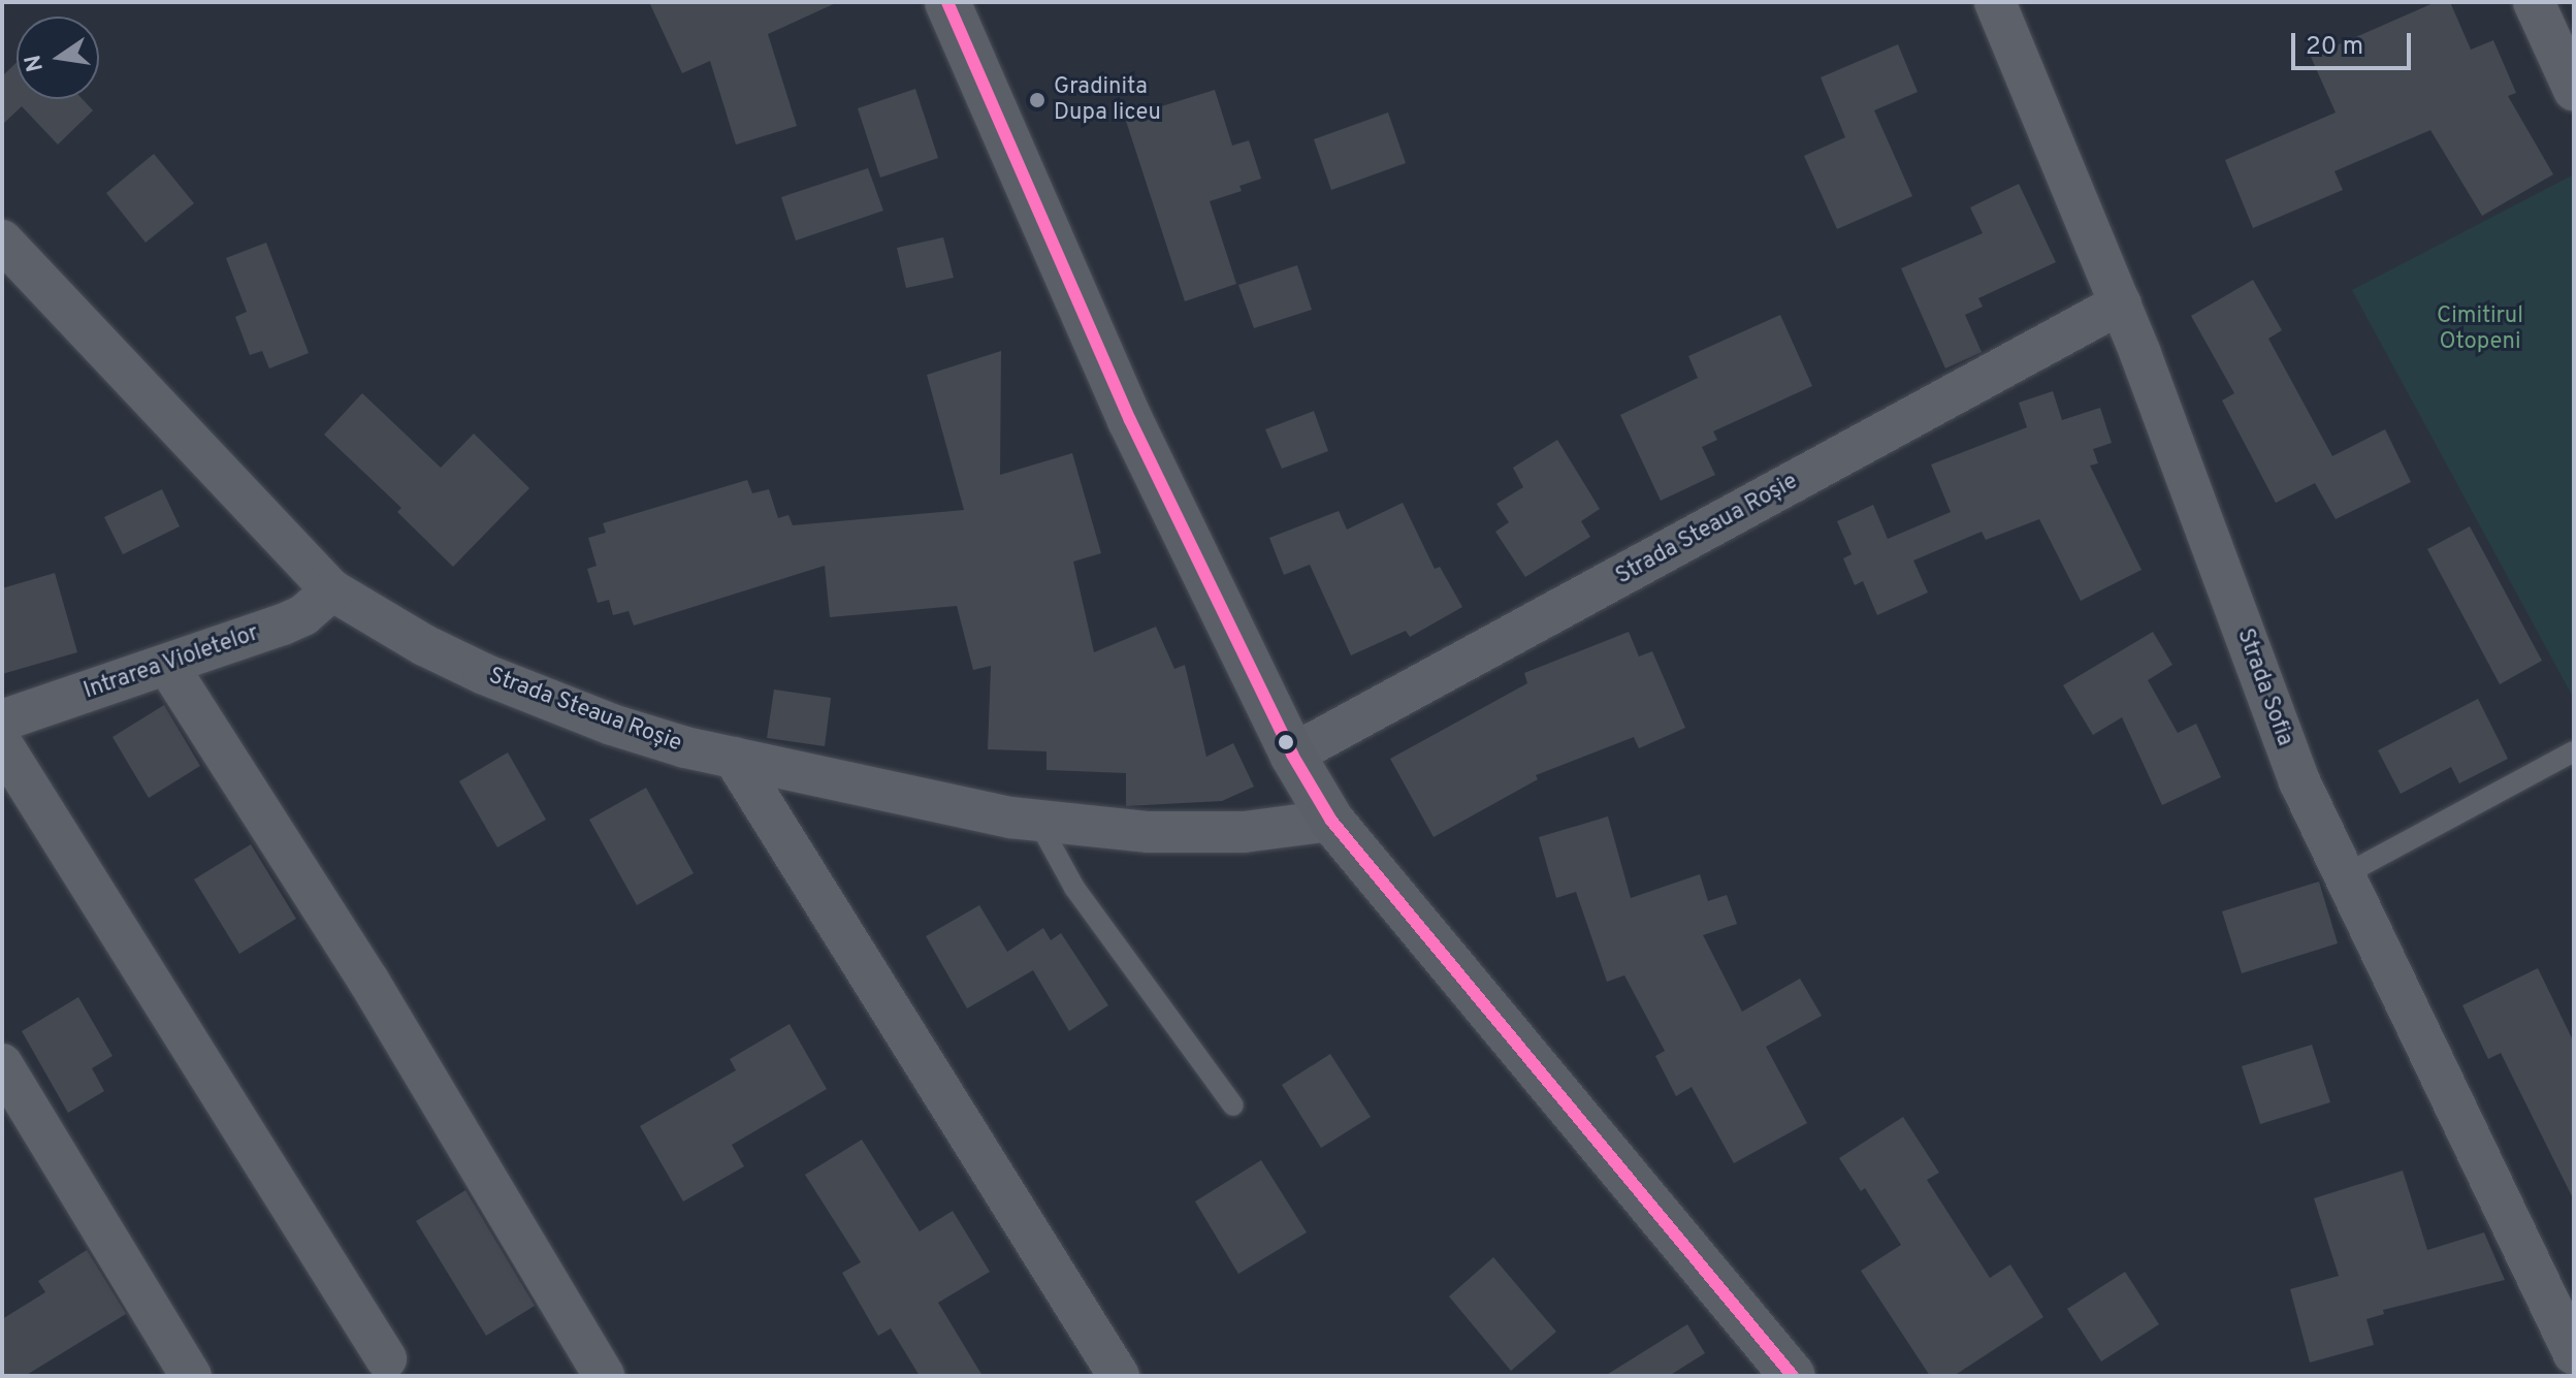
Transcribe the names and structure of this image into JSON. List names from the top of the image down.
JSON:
{
  "streets": {
    "street": ["Strada Steaua Roșie", "Intrarea Violetelor", "Strada Sofia"]
  },
  "crossings": [
    ["Strada Steaua Roșie", "Intrarea Violetelor"],
    ["Strada Steaua Roșie", "Strada Sofia"]
  ],
  "parks": ["Cimitirul Otopeni"],
  "places": ["Gradinita Dupa liceu"],
  "scale_bar": "20 m",
  "north": "left"
}
